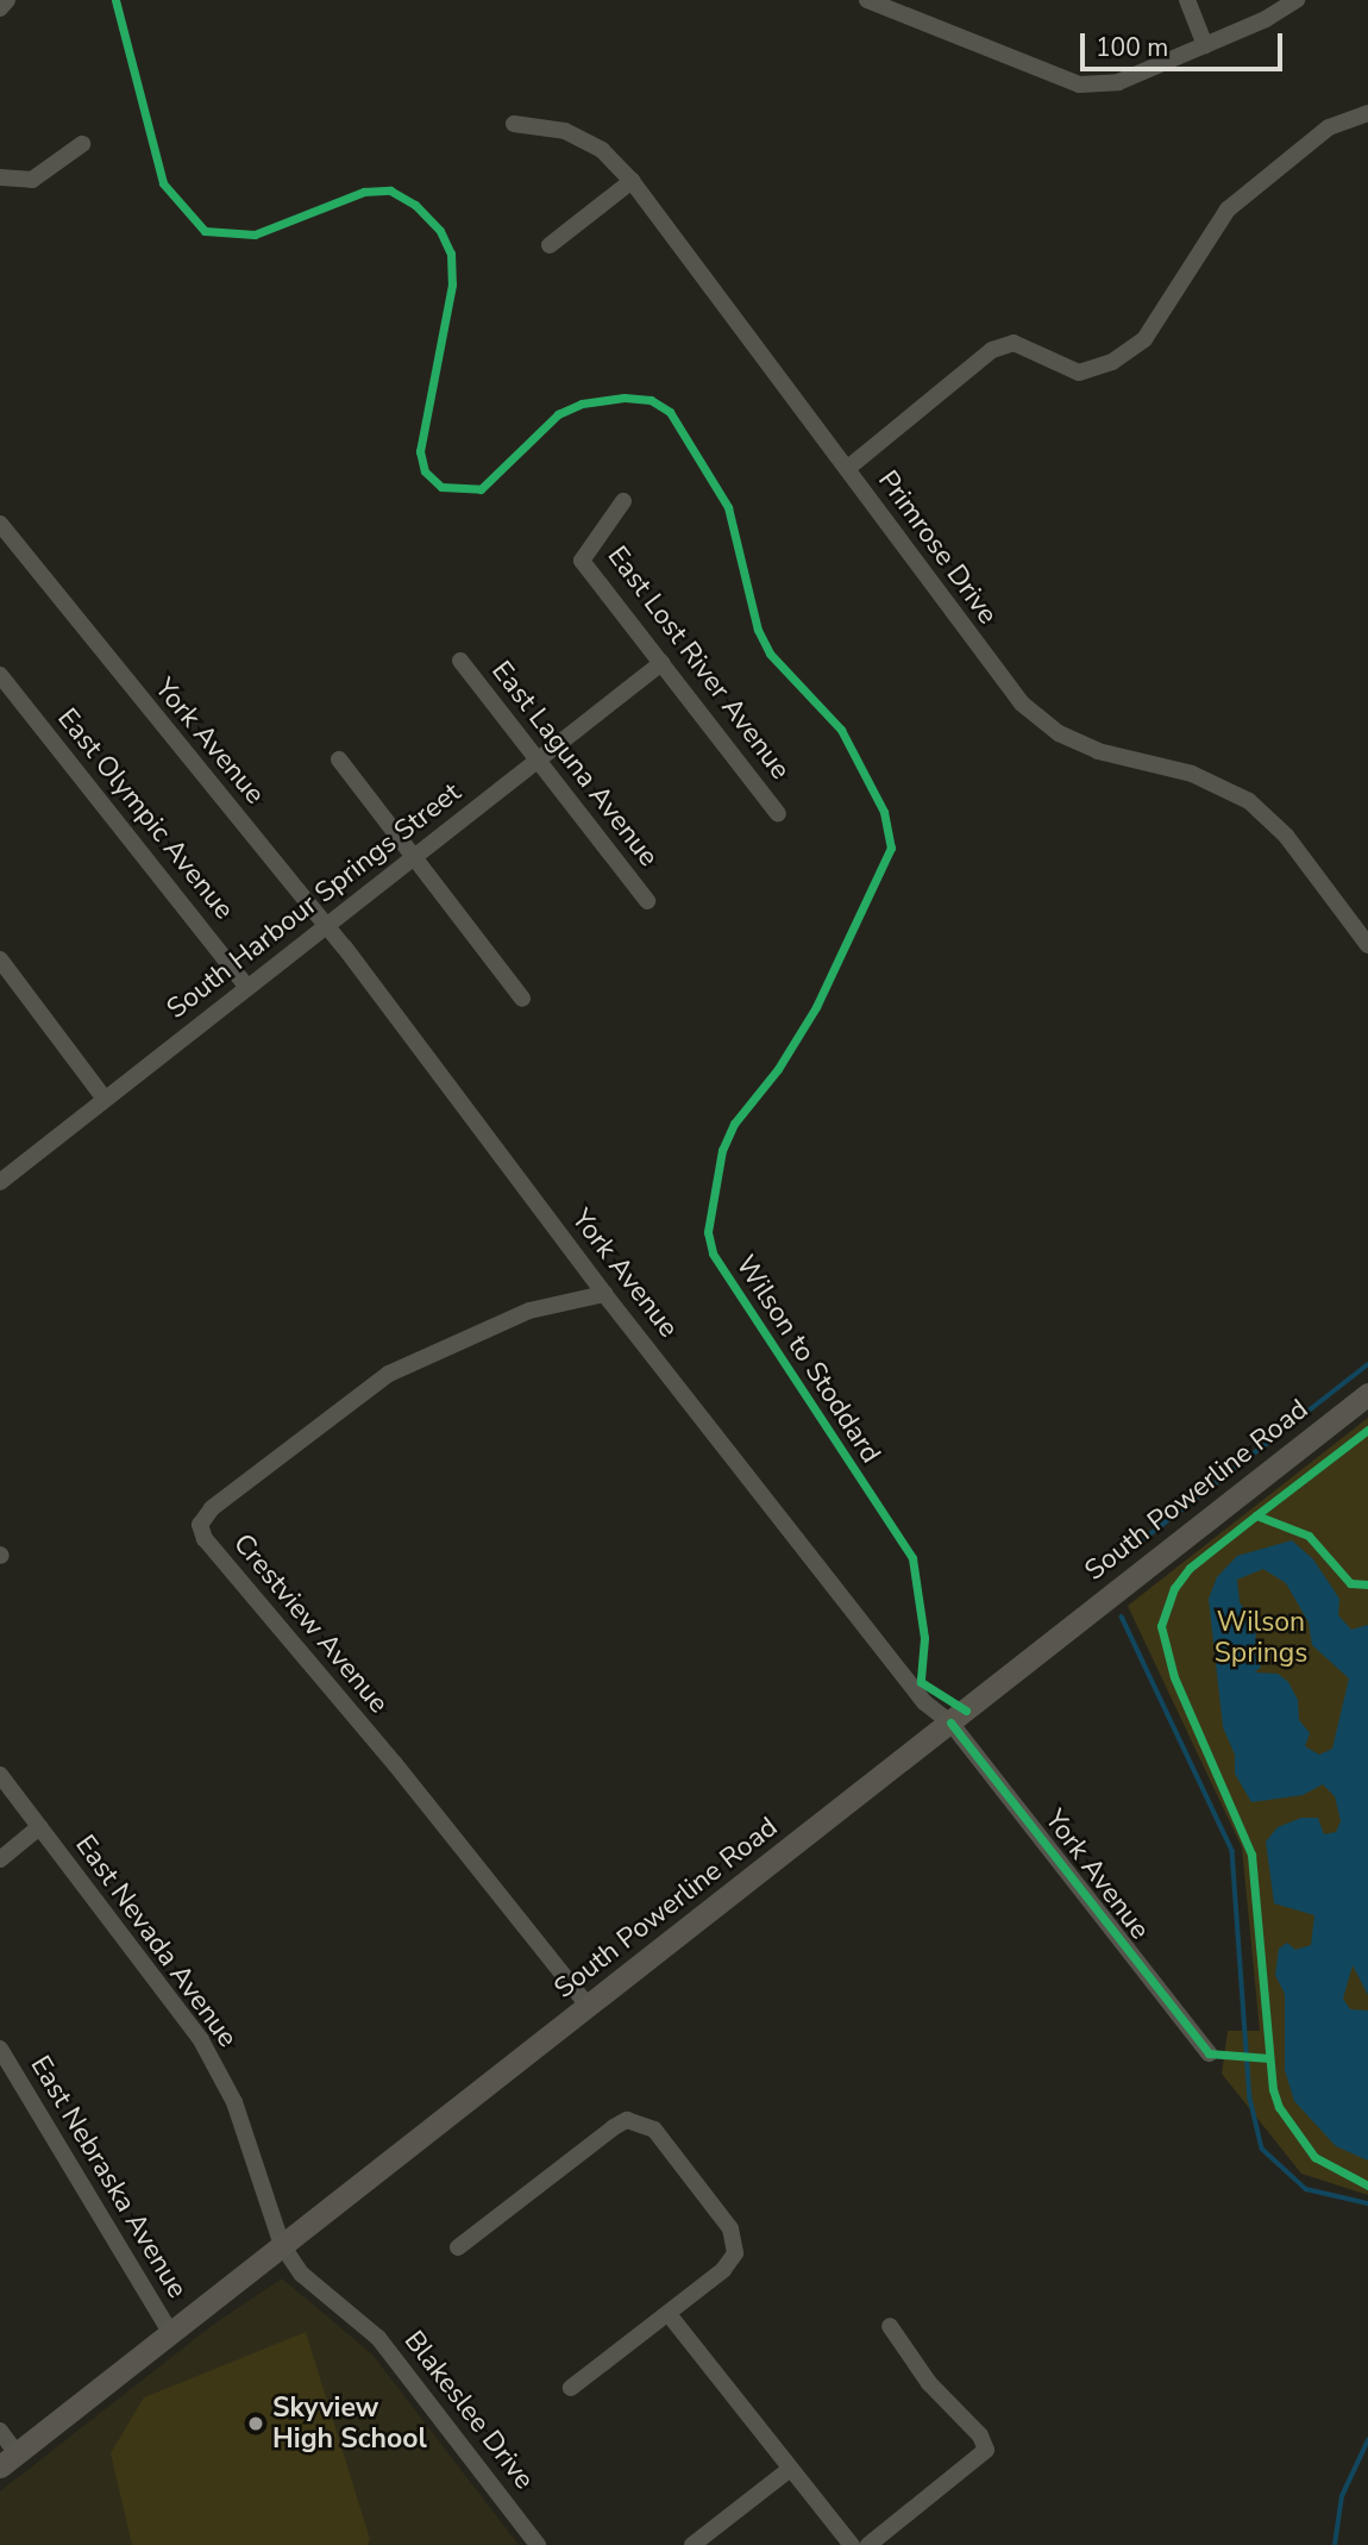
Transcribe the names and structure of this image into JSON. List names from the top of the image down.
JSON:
{
  "streets": {
    "street": [
      "Primrose Drive",
      "East Lost River Avenue",
      "York Avenue",
      "East Laguna Avenue",
      "East Olympic Avenue",
      "South Harbour Springs Street",
      "South Powerline Road",
      "Crestview Avenue",
      "East Nevada Avenue",
      "East Nebraska Avenue",
      "Blakeslee Drive"
    ],
    "cycle path": ["Wilson to Stoddard"]
  },
  "crossings": [
    ["East Lost River Avenue", "South Harbour Springs Street"],
    ["York Avenue", "South Harbour Springs Street"],
    ["York Avenue", "South Powerline Road"],
    ["York Avenue", "Crestview Avenue"],
    ["East Laguna Avenue", "South Harbour Springs Street"],
    ["East Olympic Avenue", "South Harbour Springs Street"],
    ["South Powerline Road", "Crestview Avenue"],
    ["South Powerline Road", "East Nevada Avenue"],
    ["South Powerline Road", "East Nebraska Avenue"],
    ["South Powerline Road", "Blakeslee Drive"],
    ["East Nevada Avenue", "Blakeslee Drive"]
  ],
  "parks": ["Wilson Springs"],
  "places": ["Skyview High School"],
  "scale_bar": "100 m"
}
